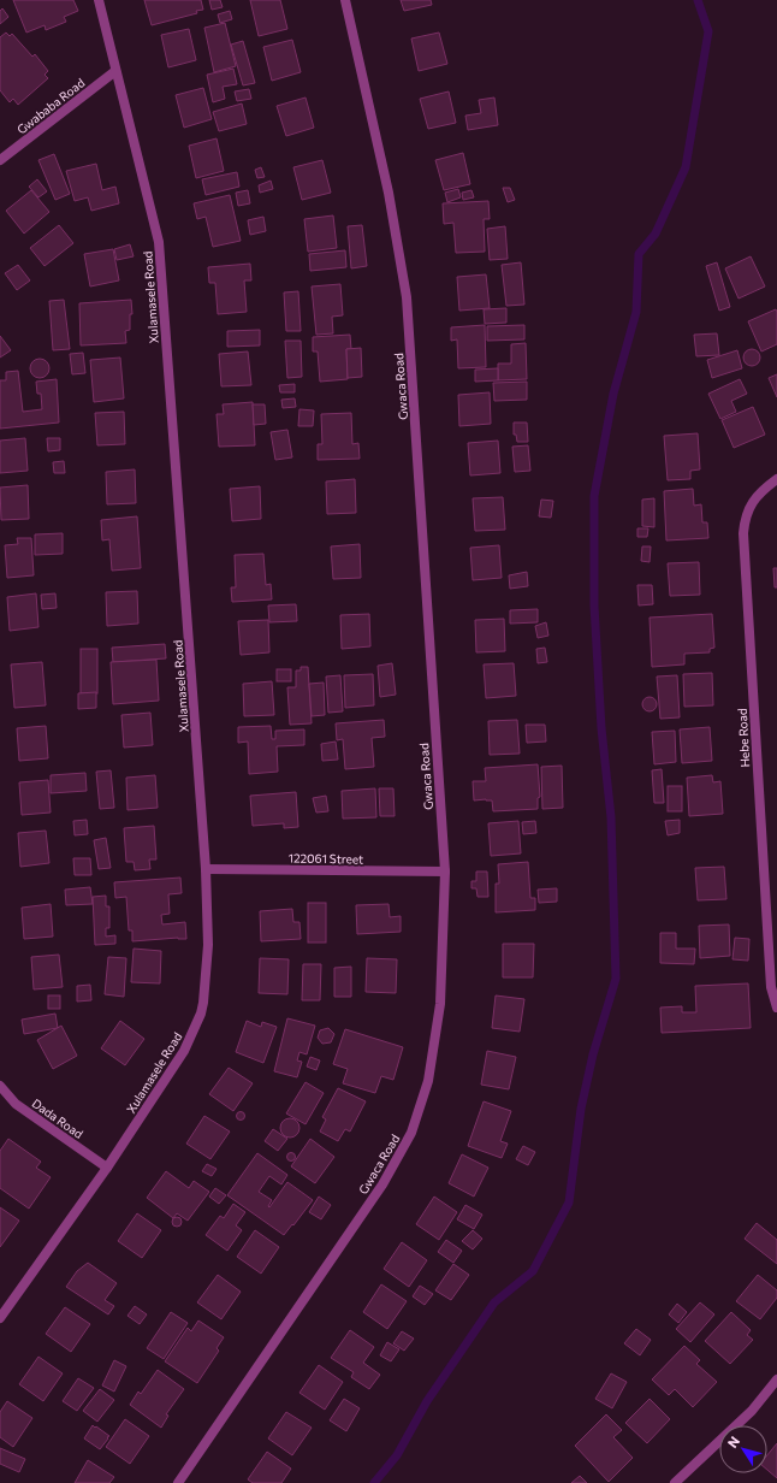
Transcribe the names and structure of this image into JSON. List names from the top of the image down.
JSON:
{
  "streets": {
    "street": [
      "Gwababa Road",
      "Xulamasele Road",
      "Gwaca Road",
      "Hebe Road",
      "122061 Street",
      "Dada Road"
    ]
  },
  "crossings": [
    ["Gwababa Road", "Xulamasele Road"],
    ["Xulamasele Road", "122061 Street"],
    ["Xulamasele Road", "Dada Road"],
    ["Gwaca Road", "122061 Street"]
  ],
  "north": "top left"
}
